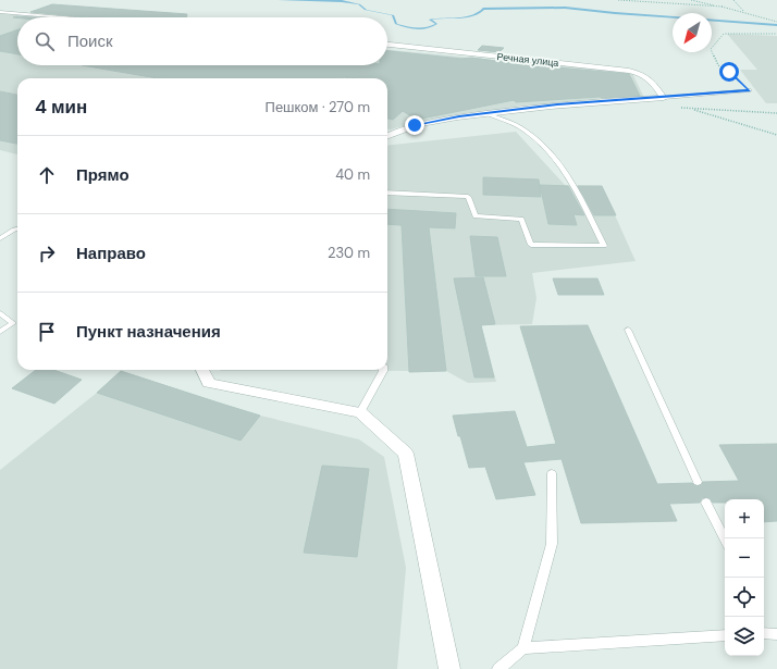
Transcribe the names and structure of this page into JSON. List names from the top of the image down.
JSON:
{
  "streets": {
    "street": ["Речная улица"]
  },
  "north": "bottom left",
  "page": {
    "search": "Поиск",
    "heading": ["4 мин", "Пешком · 270 m"],
    "list": [
      ["Прямо", "40 m"],
      ["Направо", "230 m"],
      "Пункт назначения"
    ],
    "map_buttons": ["+", "−"]
  }
}
